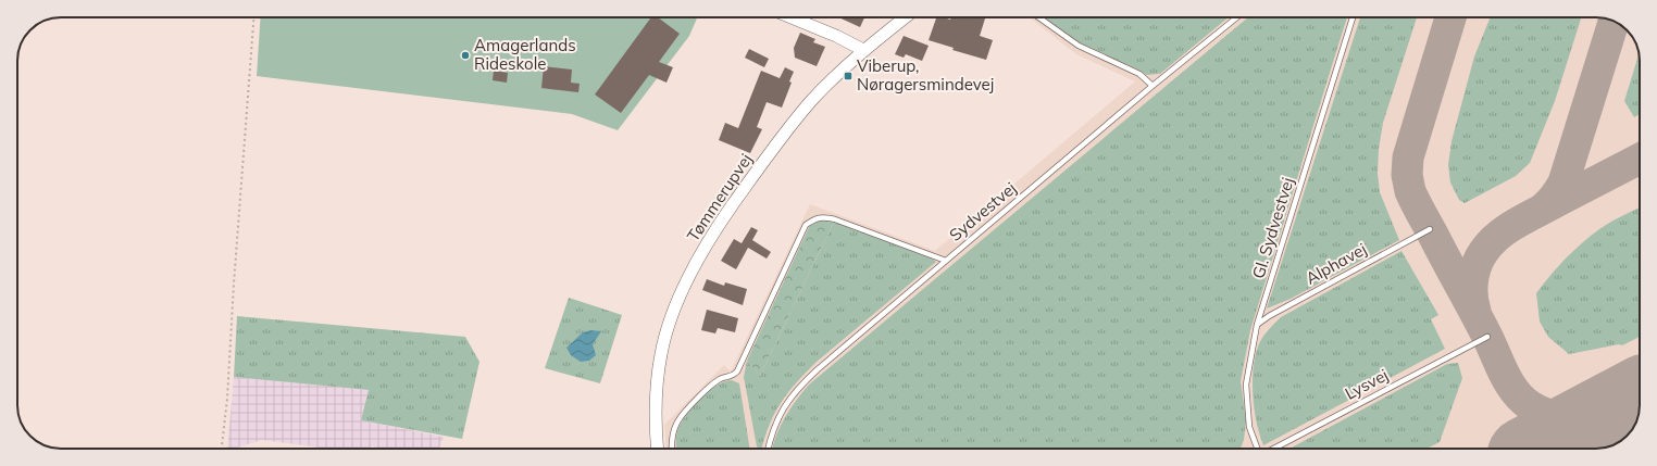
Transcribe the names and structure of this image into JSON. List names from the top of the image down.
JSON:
{
  "streets": {
    "street": ["Tømmerupvej"],
    "lane": [
      "Sydvestvej",
      "Gl. Sydvestvej",
      "Alphavej",
      "Lysvej"
    ]
  },
  "crossings": [
    ["Gl. Sydvestvej", "Alphavej"]
  ],
  "places": {
    "other": ["Amagerlands Rideskole"],
    "transit": ["Viberup, Nøragersmindevej"]
  }
}
